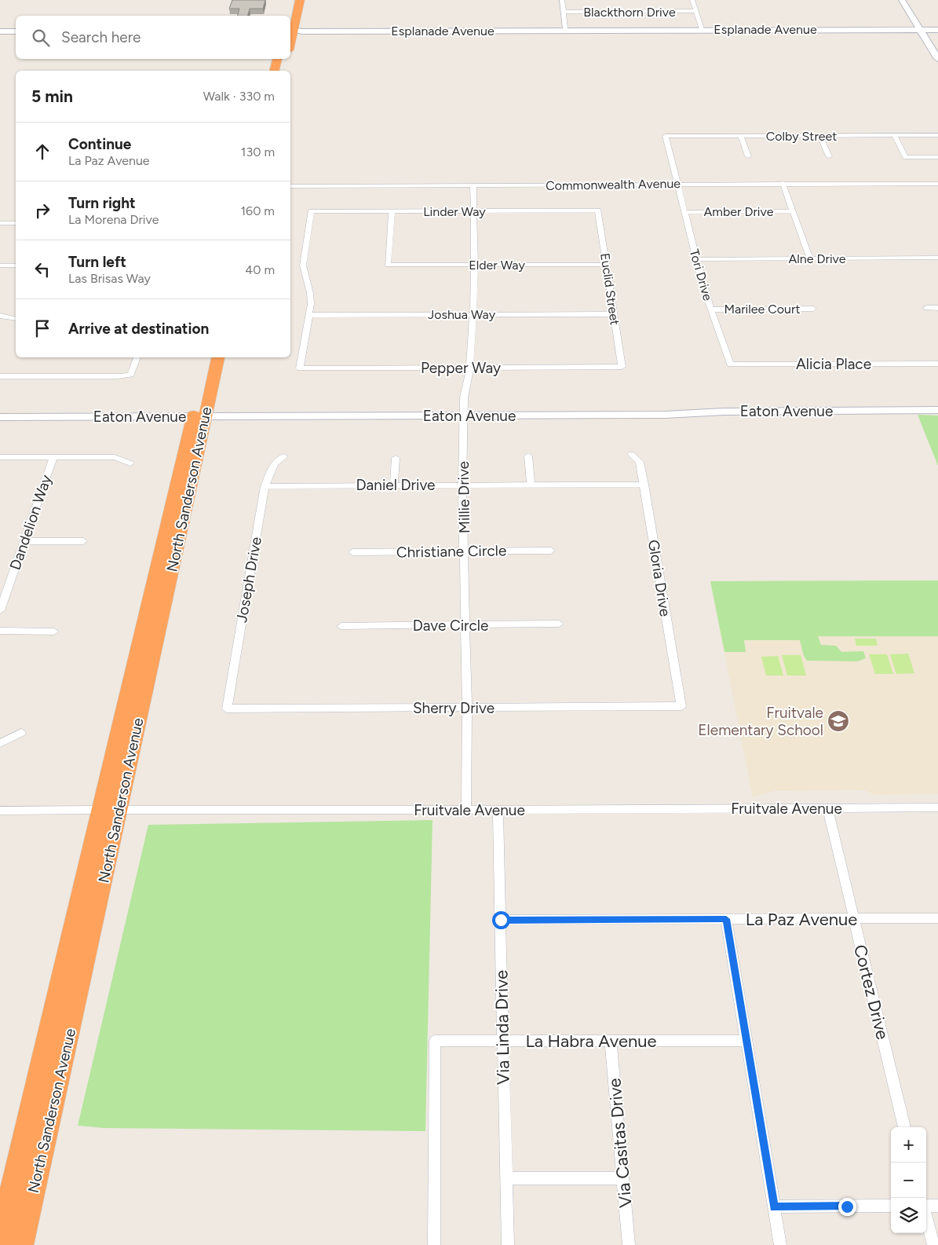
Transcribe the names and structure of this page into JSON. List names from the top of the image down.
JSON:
{
  "streets": {
    "highway": ["North Sanderson Avenue"],
    "main road": ["Esplanade Avenue", "Eaton Avenue"],
    "street": [
      "Blackthorn Drive",
      "Colby Street",
      "Commonwealth Avenue",
      "Linder Way",
      "Amber Drive",
      "Alne Drive",
      "Elder Way",
      "Tori Drive",
      "Euclid Street",
      "Marilee Court",
      "Joshua Way",
      "Alicia Place",
      "Pepper Way",
      "Daniel Drive",
      "Millie Drive",
      "Dandelion Way",
      "Christiane Circle",
      "Gloria Drive",
      "Joseph Drive",
      "Dave Circle",
      "Sherry Drive",
      "Fruitvale Avenue",
      "La Paz Avenue",
      "Cortez Drive",
      "Via Linda Drive",
      "La Habra Avenue",
      "Via Casitas Drive"
    ]
  },
  "crossings": [
    ["Colby Street", "Tori Drive"],
    ["Commonwealth Avenue", "Tori Drive"],
    ["Commonwealth Avenue", "Millie Drive"],
    ["Linder Way", "Elder Way"],
    ["Linder Way", "Euclid Street"],
    ["Linder Way", "Joshua Way"],
    ["Linder Way", "Pepper Way"],
    ["Linder Way", "Millie Drive"],
    ["Amber Drive", "Tori Drive"],
    ["Alne Drive", "Tori Drive"],
    ["Elder Way", "Euclid Street"],
    ["Elder Way", "Millie Drive"],
    ["Tori Drive", "Marilee Court"],
    ["Tori Drive", "Alicia Place"],
    ["Euclid Street", "Joshua Way"],
    ["Euclid Street", "Pepper Way"],
    ["Joshua Way", "Pepper Way"],
    ["Joshua Way", "Millie Drive"],
    ["Pepper Way", "Millie Drive"],
    ["Eaton Avenue", "North Sanderson Avenue"],
    ["Eaton Avenue", "Millie Drive"],
    ["Daniel Drive", "Millie Drive"],
    ["Daniel Drive", "Gloria Drive"],
    ["Daniel Drive", "Joseph Drive"],
    ["North Sanderson Avenue", "Fruitvale Avenue"],
    ["Millie Drive", "Christiane Circle"],
    ["Millie Drive", "Dave Circle"],
    ["Millie Drive", "Sherry Drive"],
    ["Millie Drive", "Fruitvale Avenue"],
    ["Gloria Drive", "Sherry Drive"],
    ["Joseph Drive", "Sherry Drive"],
    ["Fruitvale Avenue", "Cortez Drive"],
    ["Fruitvale Avenue", "Via Linda Drive"],
    ["La Paz Avenue", "Cortez Drive"],
    ["La Paz Avenue", "Via Linda Drive"],
    ["Via Linda Drive", "La Habra Avenue"],
    ["La Habra Avenue", "Via Casitas Drive"]
  ],
  "places": {
    "school or university": ["Fruitvale Elementary School"]
  },
  "page": {
    "search": "Search here",
    "heading": ["5 min", "Walk · 330 m"],
    "list": [
      ["Continue", "La Paz Avenue", "130 m"],
      ["Turn right", "La Morena Drive", "160 m"],
      ["Turn left", "Las Brisas Way", "40 m"],
      "Arrive at destination"
    ],
    "map_buttons": ["+", "−"]
  }
}
